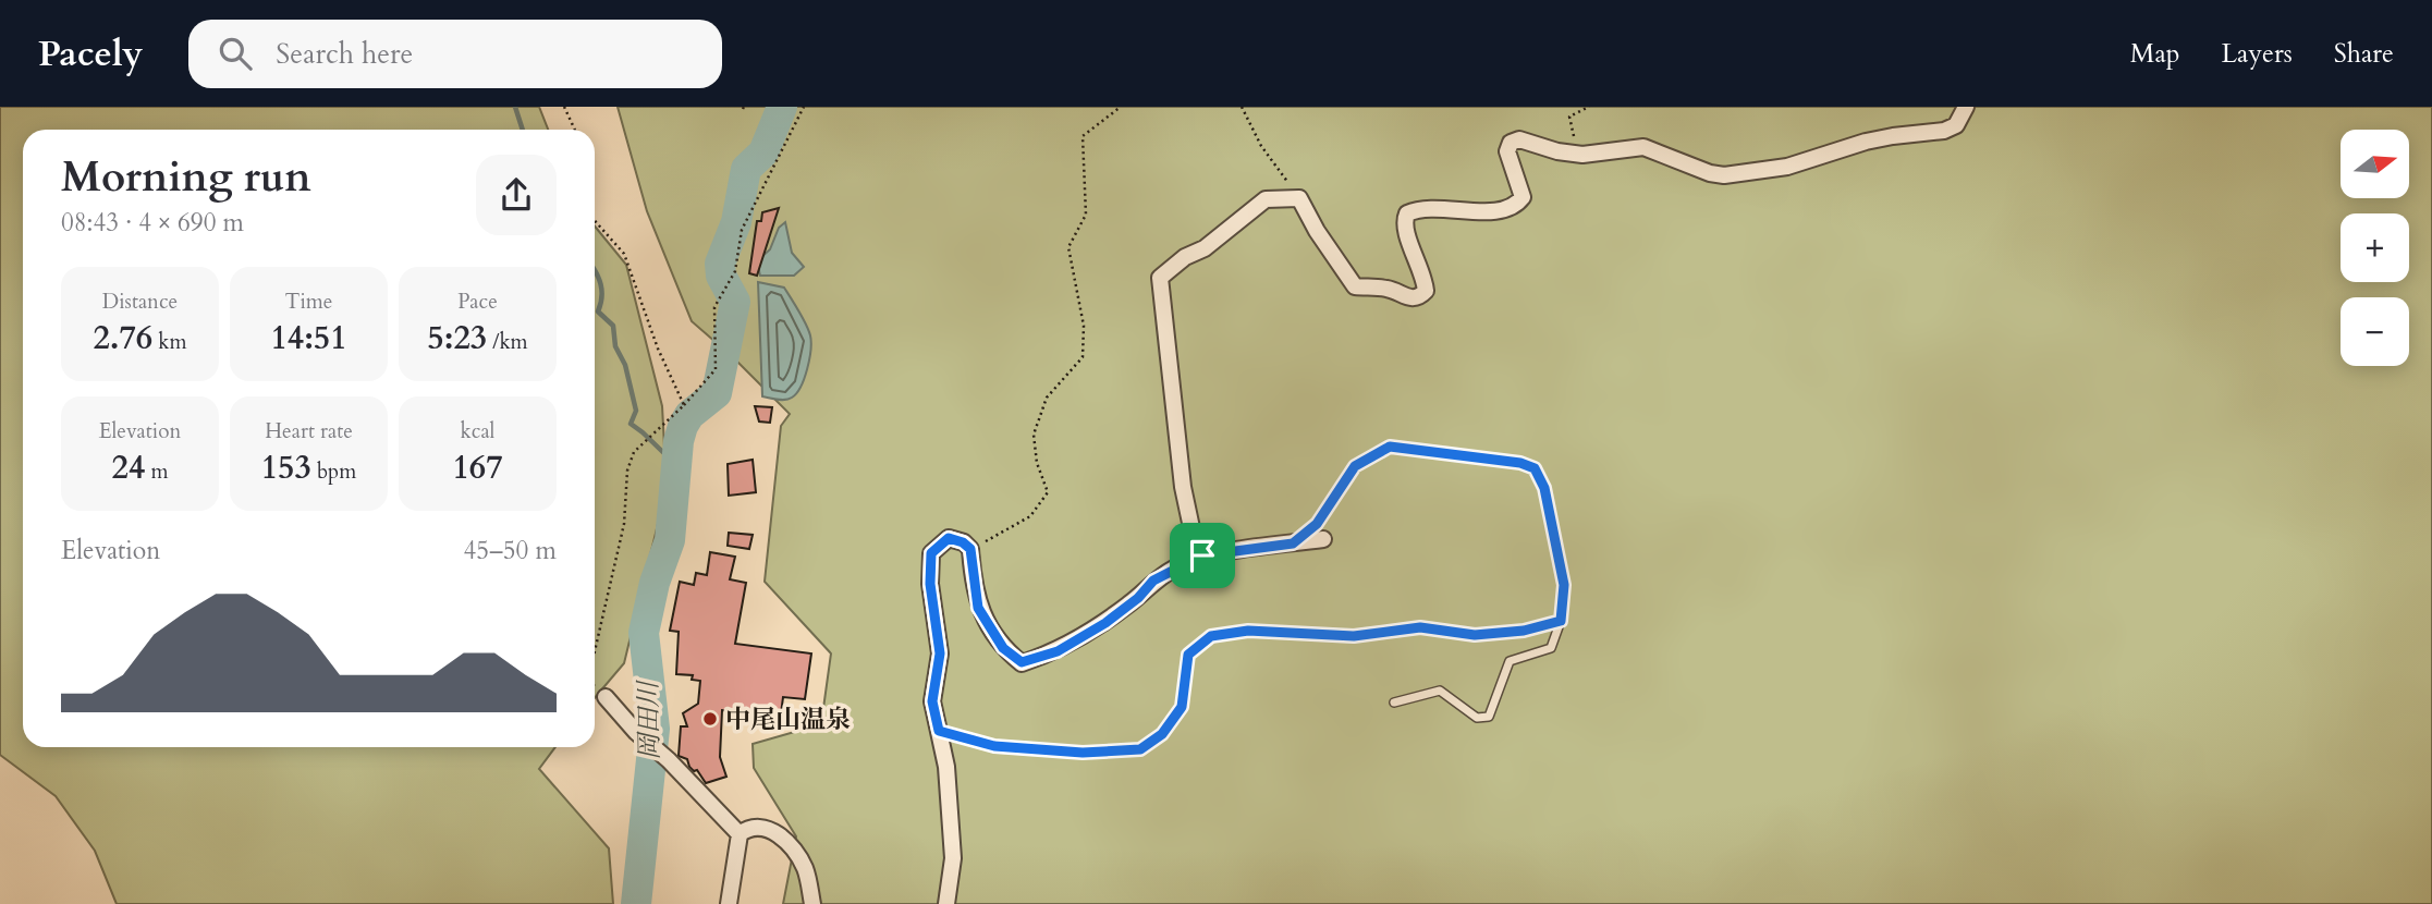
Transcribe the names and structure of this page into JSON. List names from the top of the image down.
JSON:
{
  "water": ["岡田川"],
  "places": ["中尾山温泉"],
  "north": "right",
  "page": {
    "header": "Pacely",
    "search": "Search here",
    "nav": ["Map", "Layers", "Share"],
    "map_buttons": ["+", "−"],
    "heading": ["Morning run", "08:43 · 4 × 690 m"],
    "stats": [
      ["Distance", "2.76 km"],
      ["Time", "14:51"],
      ["Pace", "5:23 /km"],
      ["Elevation", "24 m"],
      ["Heart rate", "153 bpm"],
      ["kcal", "167"]
    ],
    "chart": ["Elevation", "45–50 m"]
  }
}
